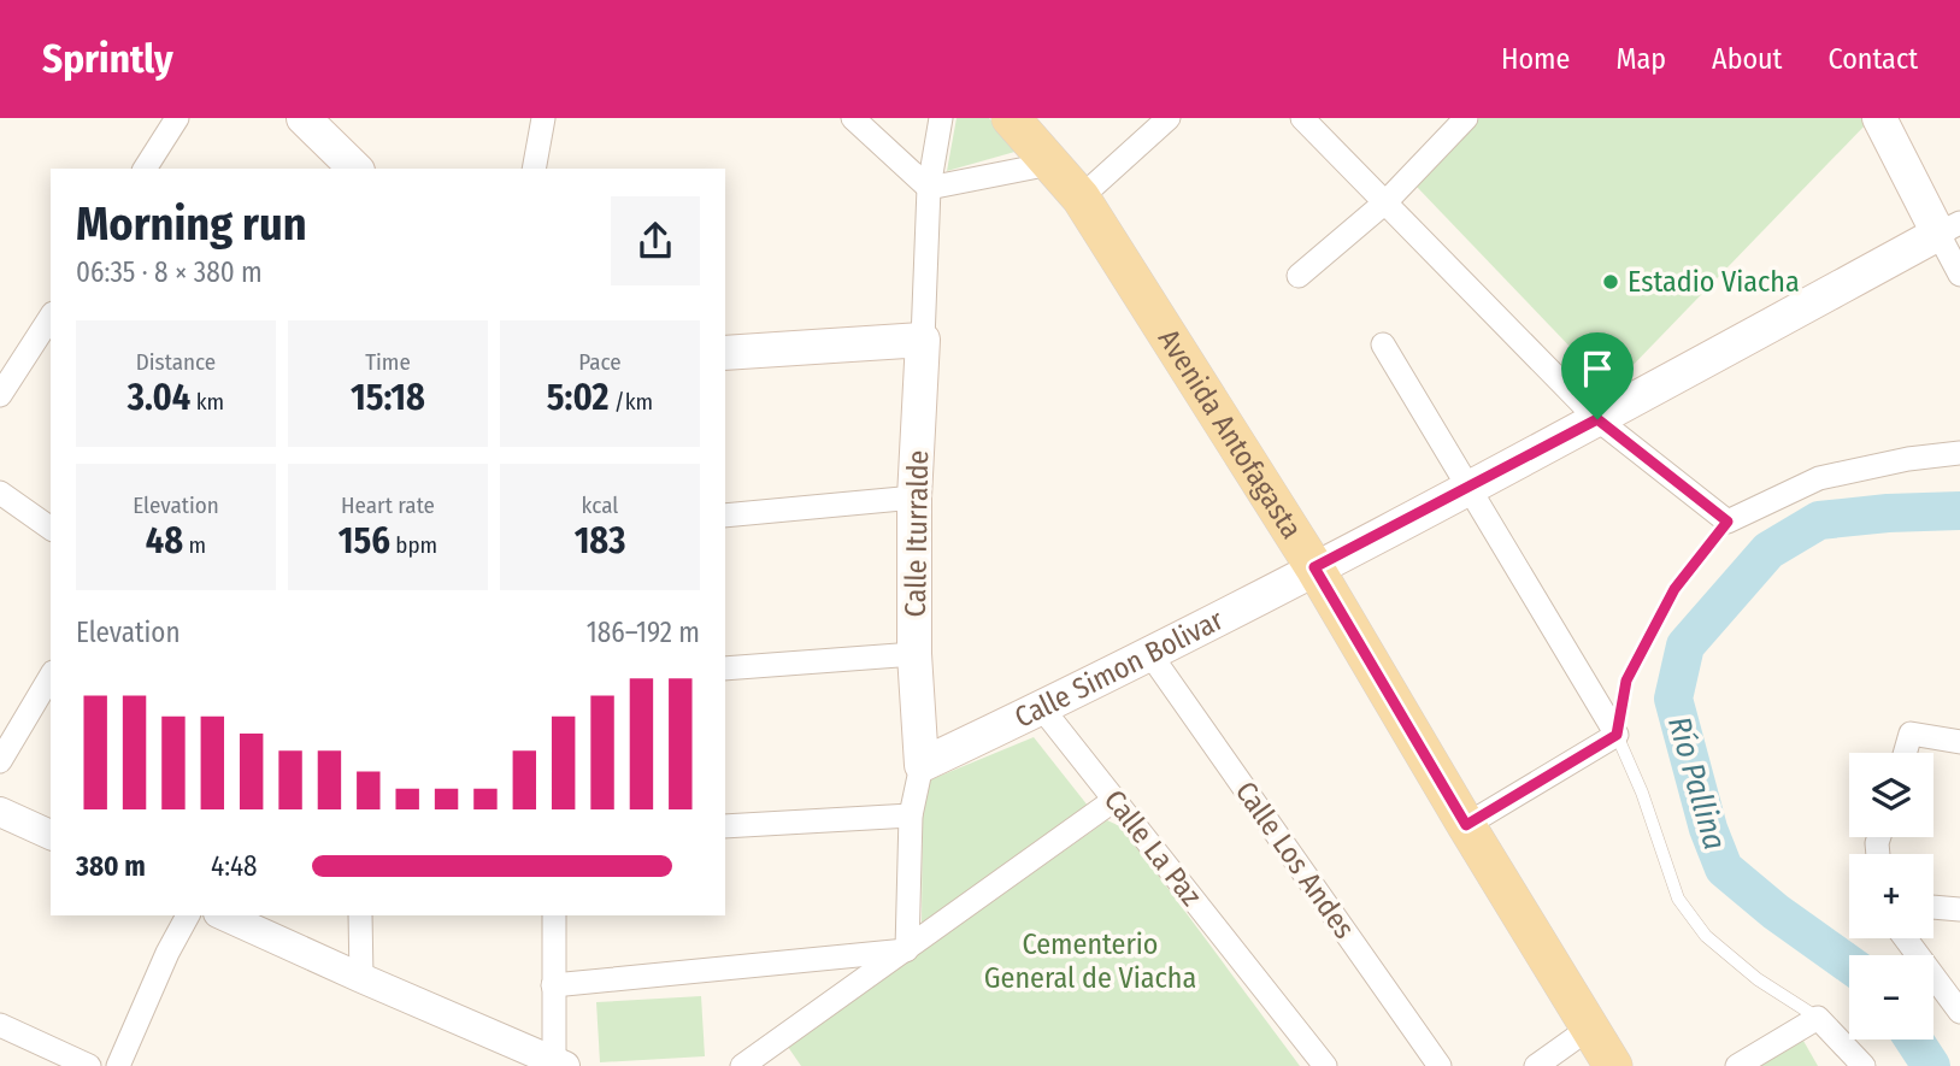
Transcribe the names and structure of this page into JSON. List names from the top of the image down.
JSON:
{
  "streets": {
    "main road": ["Avenida Antofagasta", "Calle Iturralde", "Calle Simon Bolivar"],
    "street": ["Calle La Paz", "Calle Los Andes"]
  },
  "crossings": [
    ["Avenida Antofagasta", "Calle Simon Bolivar"],
    ["Calle Iturralde", "Calle Simon Bolivar"],
    ["Calle Simon Bolivar", "Calle La Paz"],
    ["Calle Simon Bolivar", "Calle Los Andes"]
  ],
  "water": ["Río Pallina"],
  "parks": ["Cementerio General de Viacha"],
  "places": ["Estadio Viacha"],
  "page": {
    "header": "Sprintly",
    "nav": [
      "Home",
      "Map",
      "About",
      "Contact"
    ],
    "heading": ["Morning run", "06:35 · 8 × 380 m"],
    "stats": [
      ["Distance", "3.04 km"],
      ["Time", "15:18"],
      ["Pace", "5:02 /km"],
      ["Elevation", "48 m"],
      ["Heart rate", "156 bpm"],
      ["kcal", "183"]
    ],
    "chart": ["Elevation", "186–192 m"],
    "map_buttons": ["+", "−"],
    "list": [
      {
        "name": "380 m",
        "note": "4:48"
      }
    ]
  }
}
